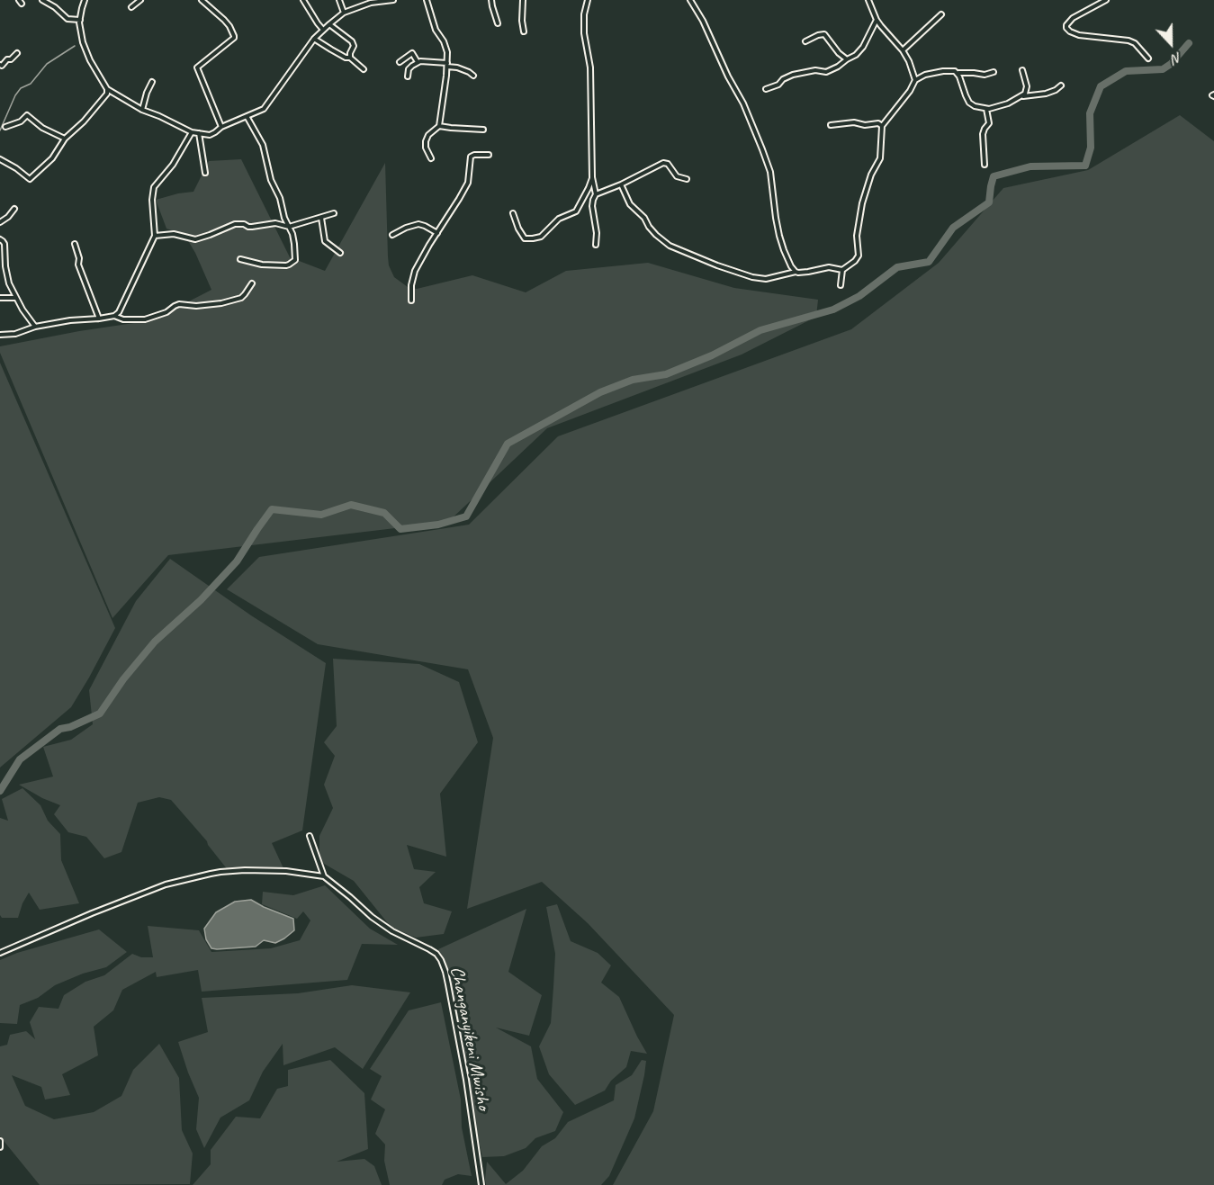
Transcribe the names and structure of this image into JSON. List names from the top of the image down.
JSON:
{
  "streets": {
    "street": ["Changanyikeni Mwisho"]
  },
  "north": "bottom"
}
